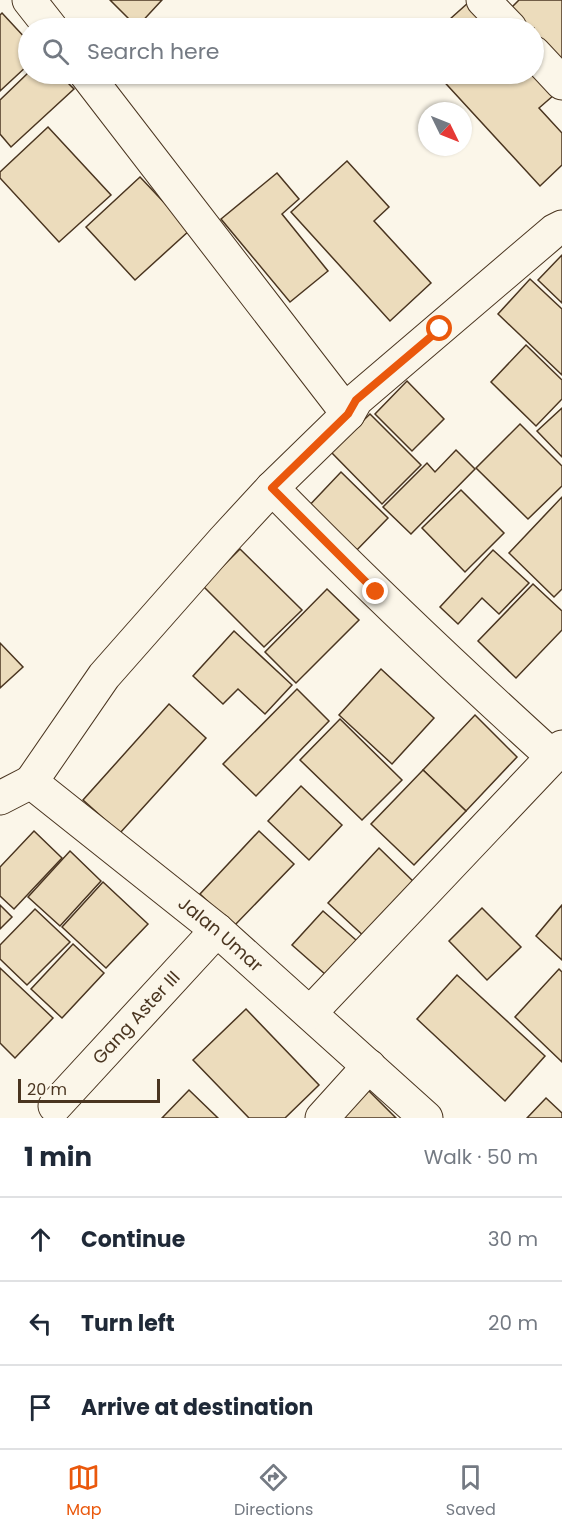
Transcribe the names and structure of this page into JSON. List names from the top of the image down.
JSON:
{
  "streets": {
    "street": ["Jalan Umar", "Gang Aster III"]
  },
  "crossings": [
    ["Jalan Umar", "Gang Aster III"]
  ],
  "scale_bar": "20 m",
  "north": "bottom right",
  "page": {
    "search": "Search here",
    "scale": "20 m",
    "heading": ["1 min", "Walk · 50 m"],
    "list": [
      ["Continue", "30 m"],
      ["Turn left", "20 m"],
      "Arrive at destination"
    ],
    "nav": ["Map", "Directions", "Saved"]
  }
}
